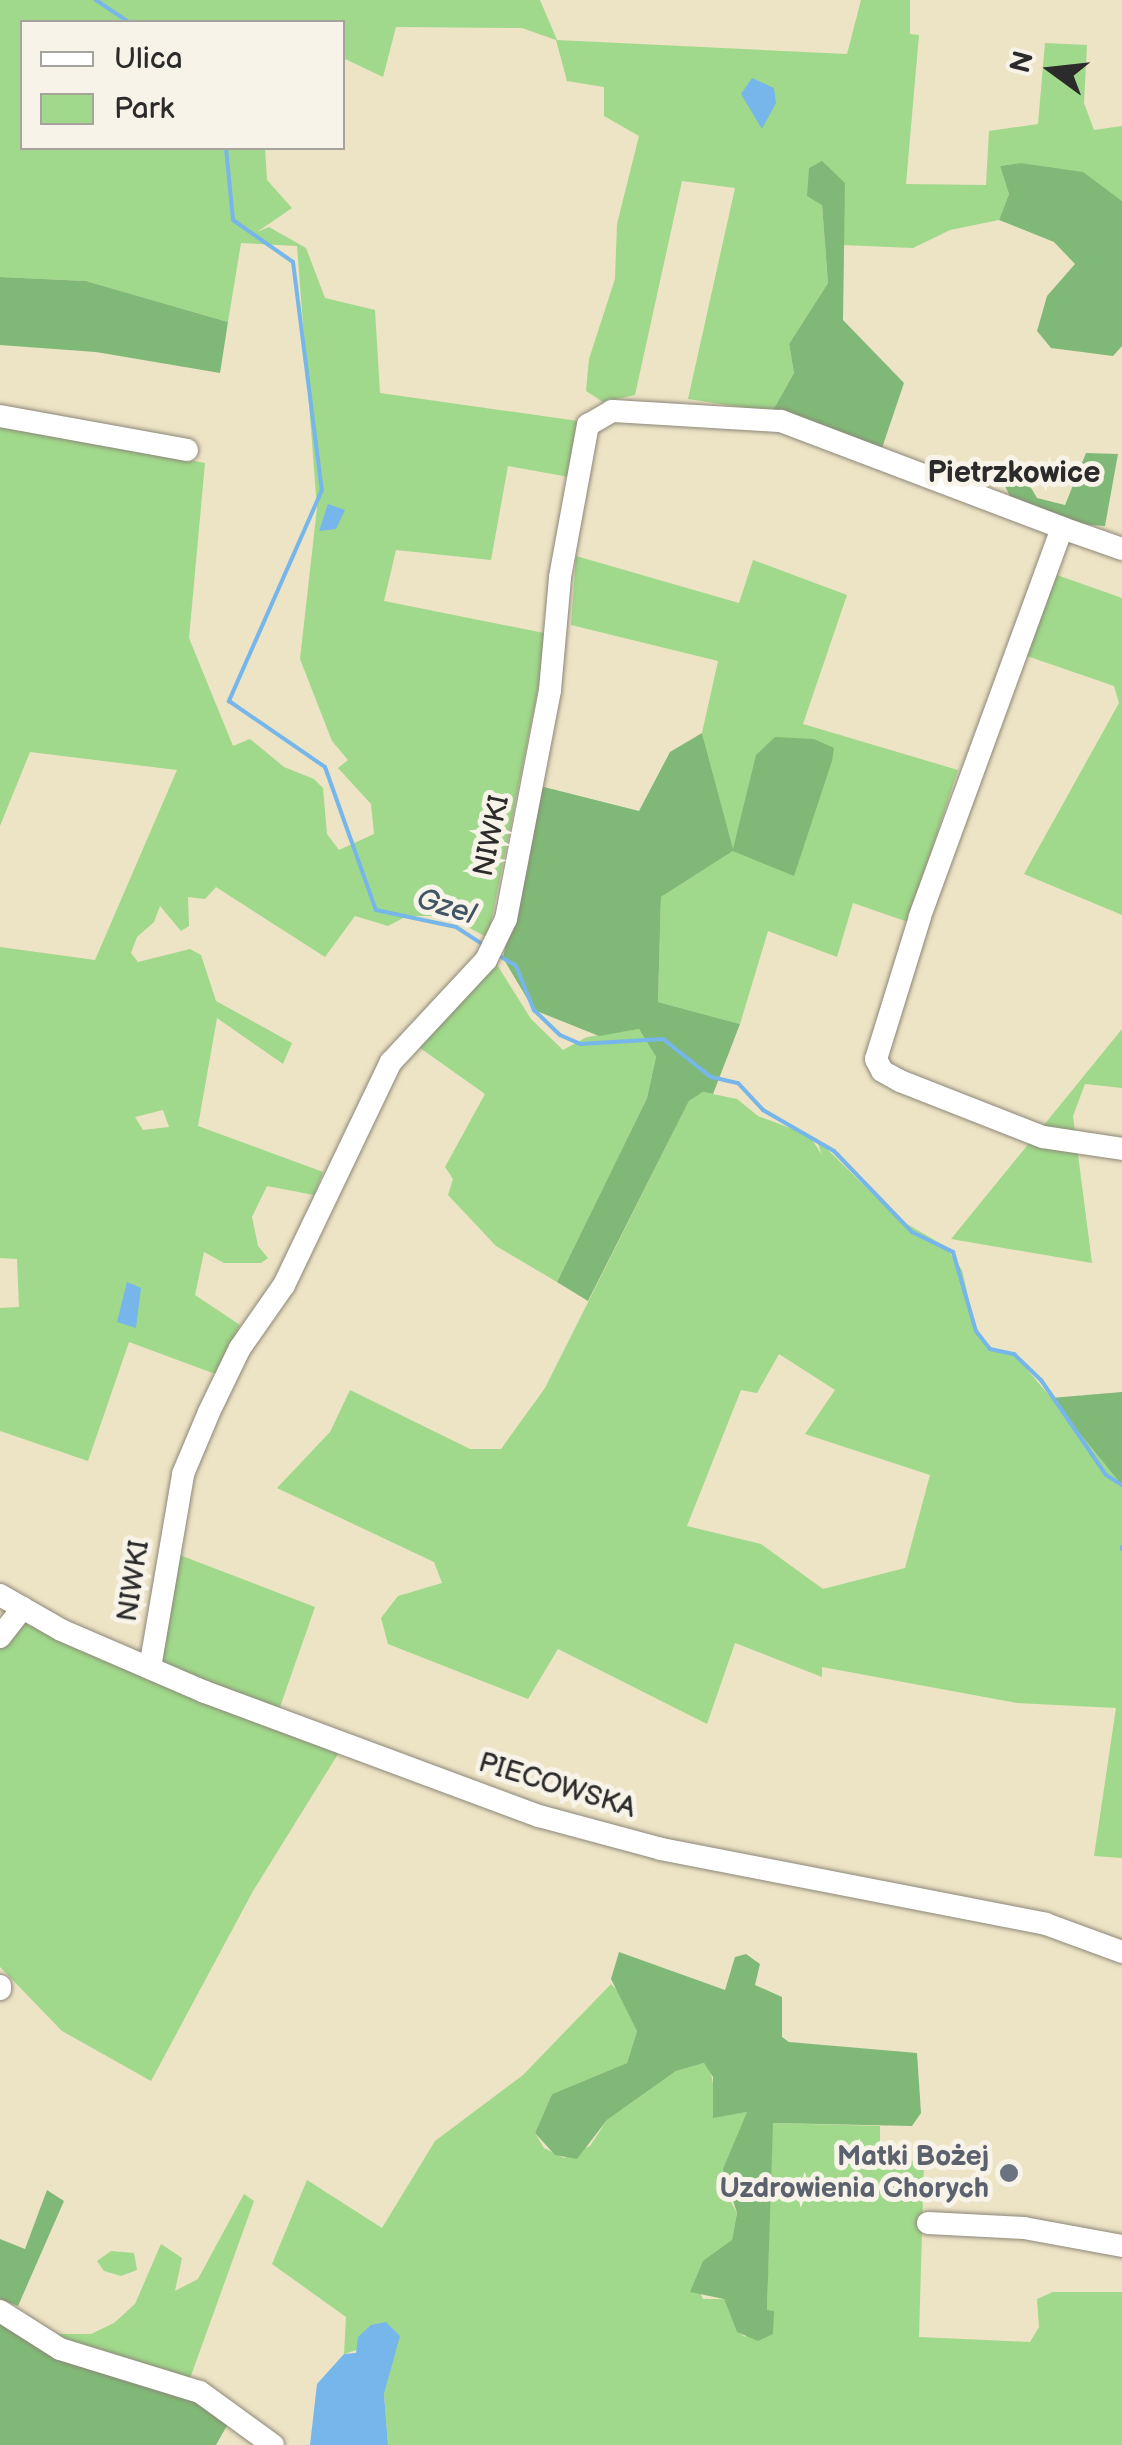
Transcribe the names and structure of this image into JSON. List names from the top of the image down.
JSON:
{
  "streets": {
    "street": ["NIWKI", "PIECOWSKA"]
  },
  "crossings": [
    ["NIWKI", "PIECOWSKA"]
  ],
  "districts": ["Pietrzkowice"],
  "water": ["Gzel"],
  "places": ["Matki Bożej Uzdrowienia Chorych"],
  "legend": ["Ulica", "Park"],
  "north": "left"
}
